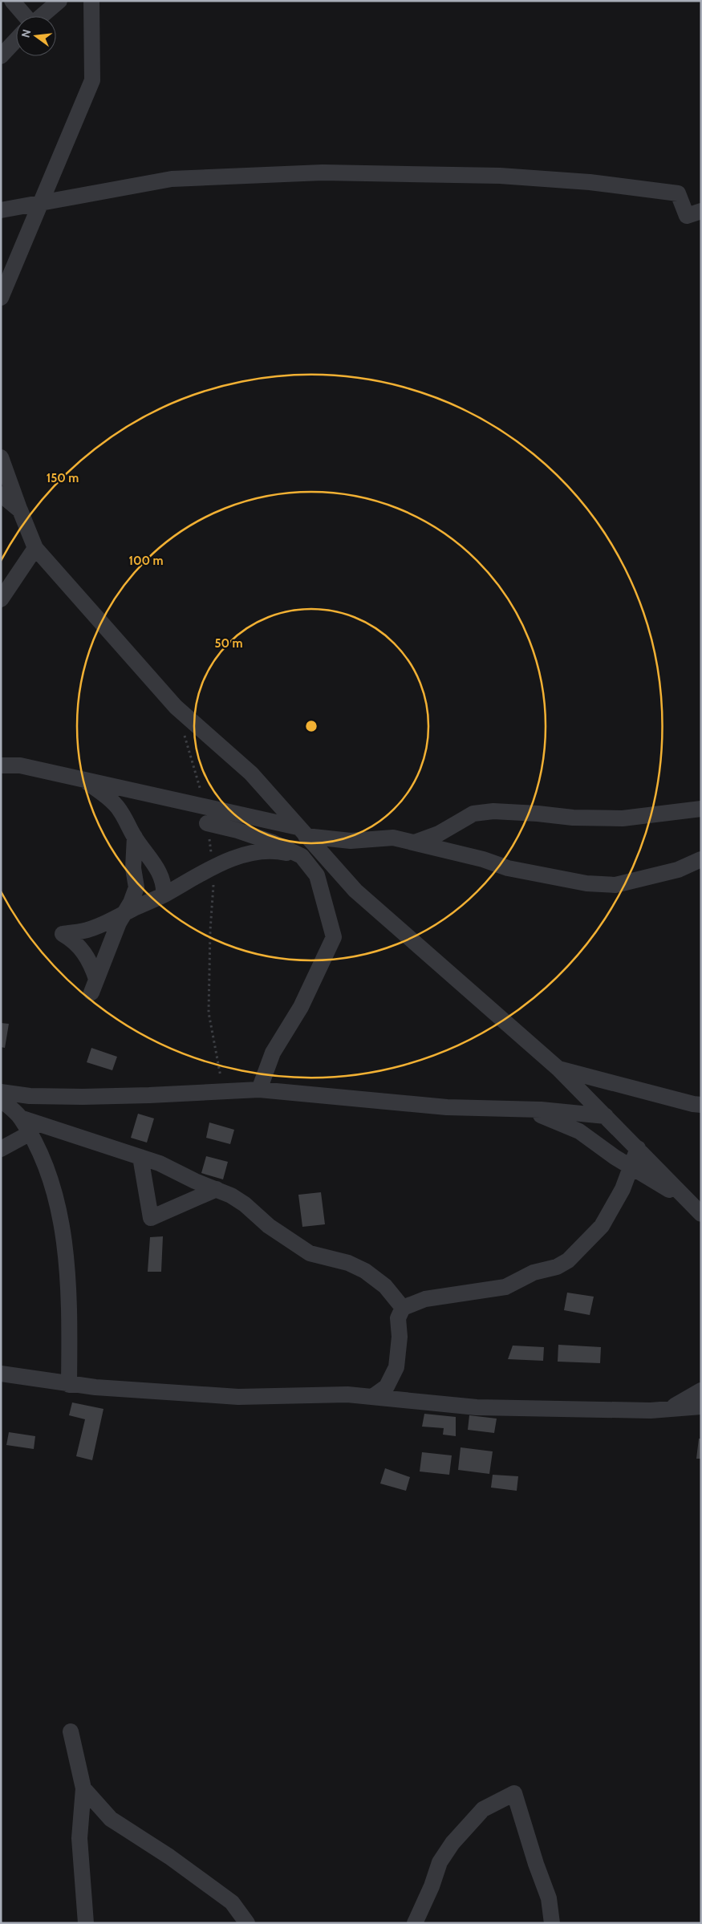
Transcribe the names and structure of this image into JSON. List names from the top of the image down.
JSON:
{
  "north": "left",
  "rings": ["150 m", "100 m", "50 m"]
}
